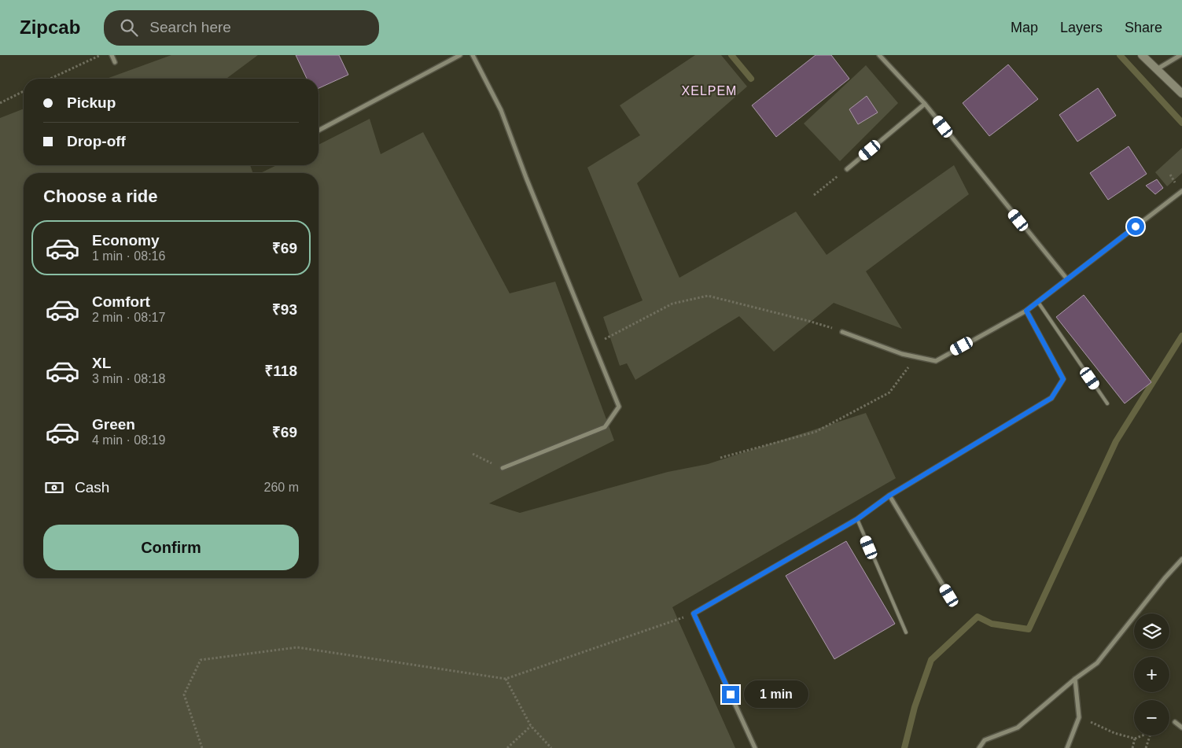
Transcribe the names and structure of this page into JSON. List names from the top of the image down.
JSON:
{
  "districts": ["XELPEM"],
  "page": {
    "header": "Zipcab",
    "search": "Search here",
    "nav": ["Map", "Layers", "Share"],
    "banner": ["Pickup", "Drop-off"],
    "heading": "Choose a ride",
    "list": [
      {
        "name": "Economy",
        "note": "1 min · 08:16",
        "value": "₹69"
      },
      {
        "name": "Comfort",
        "note": "2 min · 08:17",
        "value": "₹93"
      },
      {
        "name": "XL",
        "note": "3 min · 08:18",
        "value": "₹118"
      },
      {
        "name": "Green",
        "note": "4 min · 08:19",
        "value": "₹69"
      }
    ],
    "pay": ["Cash", "260 m"],
    "buttons": "Confirm",
    "map_buttons": ["+", "−"],
    "bubble": "1 min"
  }
}
